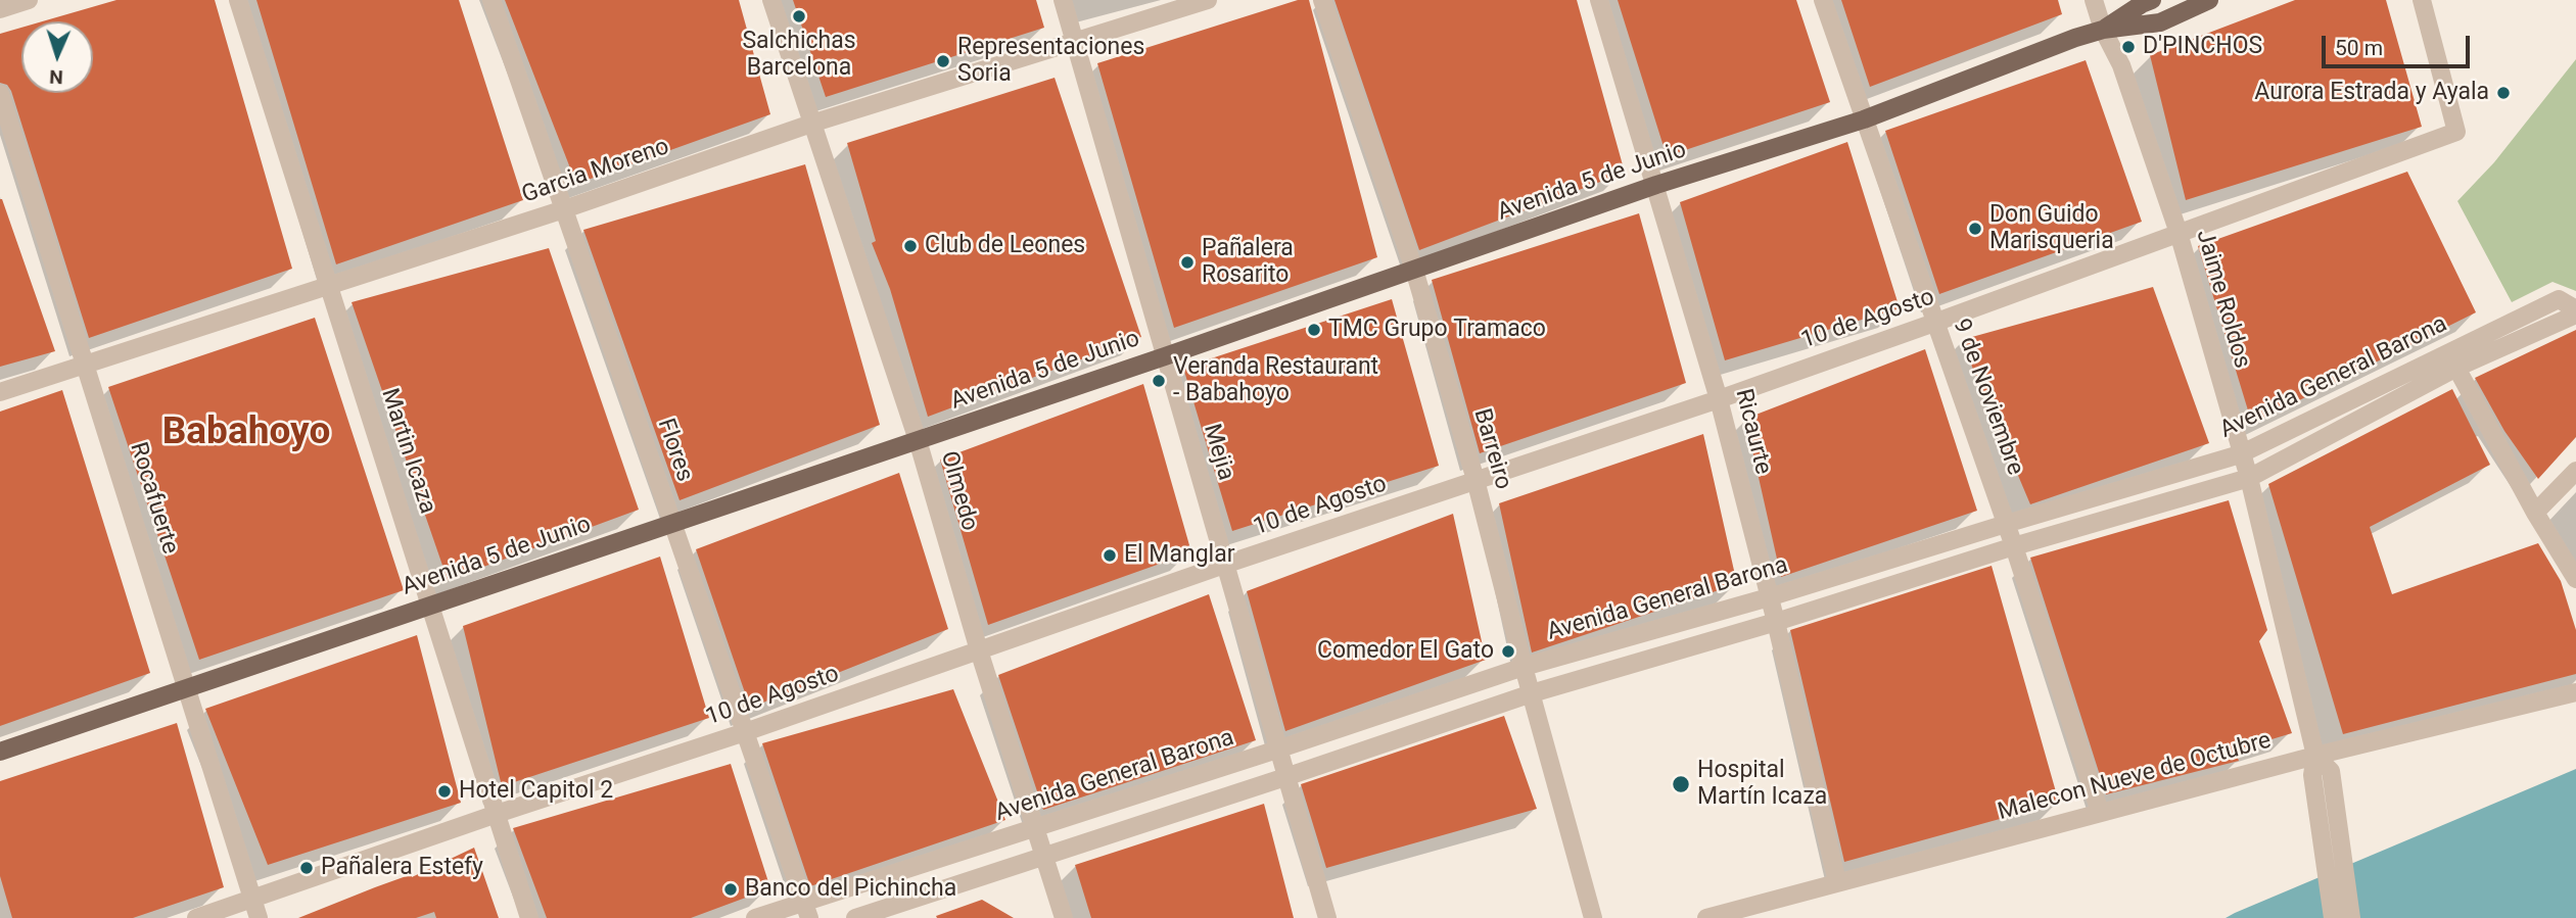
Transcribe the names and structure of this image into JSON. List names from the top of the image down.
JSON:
{
  "streets": {
    "main road": ["Avenida 5 de Junio"],
    "street": [
      "Garcia Moreno",
      "Jaime Roldos",
      "10 de Agosto",
      "Avenida General Barona",
      "9 de Noviembre",
      "Ricaurte",
      "Barreiro",
      "Flores",
      "Martin Icaza",
      "Mejia",
      "Olmedo",
      "Rocafuerte",
      "Malecon Nueve de Octubre"
    ]
  },
  "crossings": [
    ["Garcia Moreno", "Flores"],
    ["Garcia Moreno", "Martin Icaza"],
    ["Garcia Moreno", "Mejia"],
    ["Garcia Moreno", "Olmedo"],
    ["Garcia Moreno", "Rocafuerte"],
    ["Avenida 5 de Junio", "Jaime Roldos"],
    ["Avenida 5 de Junio", "9 de Noviembre"],
    ["Avenida 5 de Junio", "Ricaurte"],
    ["Avenida 5 de Junio", "Barreiro"],
    ["Avenida 5 de Junio", "Flores"],
    ["Avenida 5 de Junio", "Martin Icaza"],
    ["Avenida 5 de Junio", "Mejia"],
    ["Avenida 5 de Junio", "Olmedo"],
    ["Avenida 5 de Junio", "Rocafuerte"],
    ["Jaime Roldos", "10 de Agosto"],
    ["Jaime Roldos", "Avenida General Barona"],
    ["Jaime Roldos", "Malecon Nueve de Octubre"],
    ["10 de Agosto", "9 de Noviembre"],
    ["10 de Agosto", "Ricaurte"],
    ["10 de Agosto", "Barreiro"],
    ["10 de Agosto", "Flores"],
    ["10 de Agosto", "Martin Icaza"],
    ["10 de Agosto", "Mejia"],
    ["10 de Agosto", "Olmedo"],
    ["10 de Agosto", "Rocafuerte"],
    ["Avenida General Barona", "9 de Noviembre"],
    ["Avenida General Barona", "Ricaurte"],
    ["Avenida General Barona", "Barreiro"],
    ["Avenida General Barona", "Flores"],
    ["Avenida General Barona", "Mejia"],
    ["Avenida General Barona", "Olmedo"],
    ["9 de Noviembre", "Malecon Nueve de Octubre"],
    ["Ricaurte", "Malecon Nueve de Octubre"]
  ],
  "districts": ["Babahoyo"],
  "places": [
    "Salchichas Barcelona",
    "D'PINCHOS",
    "Representaciones Soria",
    "Aurora Estrada y Ayala",
    "Don Guido Marisqueria",
    "Club de Leones",
    "Pañalera Rosarito",
    "TMC Grupo Tramaco",
    "Veranda Restaurant - Babahoyo",
    "El Manglar",
    "Comedor El Gato",
    "Hospital Martín Icaza",
    "Hotel Capitol 2",
    "Pañalera Estefy",
    "Banco del Pichincha"
  ],
  "scale_bar": "50 m",
  "north": "bottom"
}
